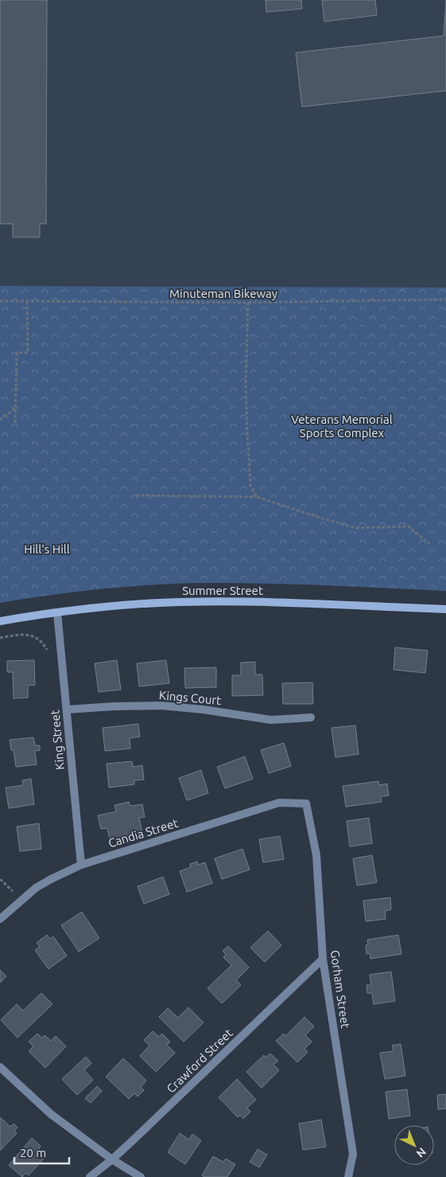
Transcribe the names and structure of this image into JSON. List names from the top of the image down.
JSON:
{
  "streets": {
    "main road": ["Summer Street"],
    "street": [
      "Kings Court",
      "King Street",
      "Candia Street",
      "Gorham Street",
      "Crawford Street"
    ],
    "path": ["Minuteman Bikeway"]
  },
  "crossings": [
    ["Summer Street", "King Street"],
    ["Kings Court", "King Street"],
    ["King Street", "Candia Street"],
    ["Candia Street", "Gorham Street"],
    ["Gorham Street", "Crawford Street"]
  ],
  "parks": ["Veterans Memorial Sports Complex", "Hill's Hill"],
  "scale_bar": "20 m",
  "north": "bottom right"
}
